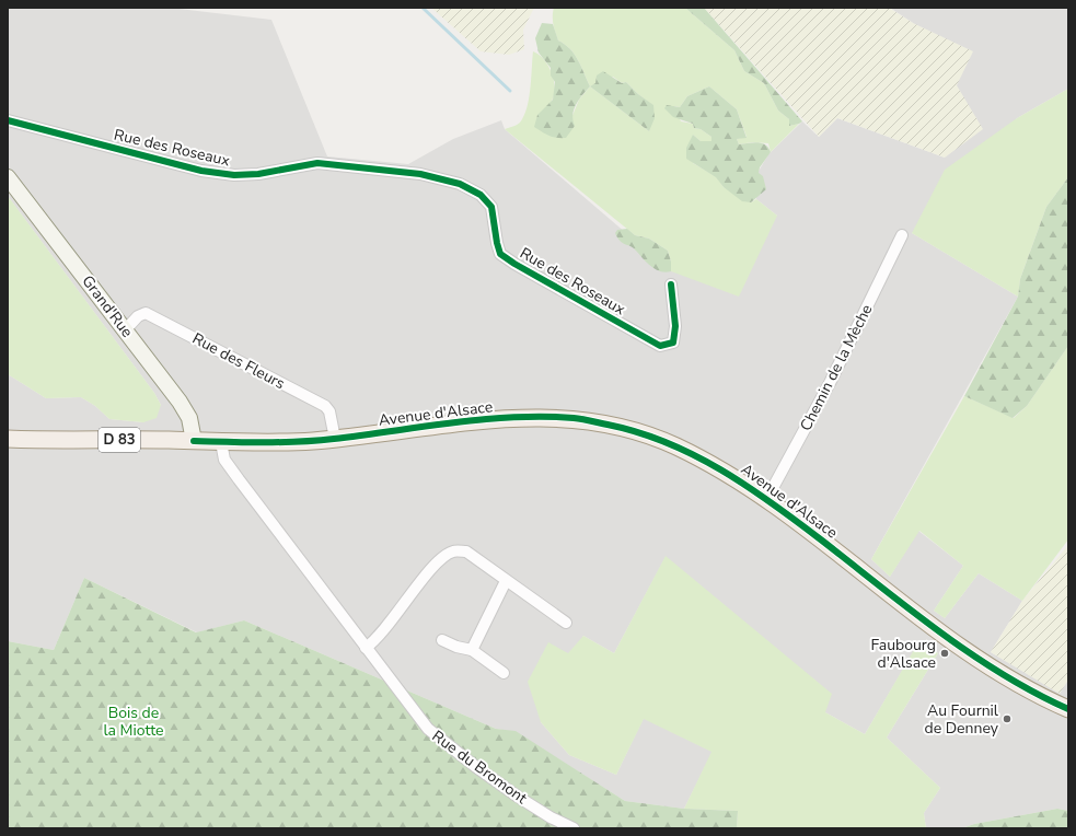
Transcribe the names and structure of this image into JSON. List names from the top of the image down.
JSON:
{
  "streets": {
    "main road": ["Avenue d'Alsace", "D 83"],
    "street": [
      "Rue des Roseaux",
      "Grand'Rue",
      "Rue des Fleurs",
      "Chemin de la Mèche",
      "Rue du Bromont"
    ]
  },
  "crossings": [
    ["Grand'Rue", "Rue des Fleurs"],
    ["Grand'Rue", "Avenue d'Alsace"],
    ["Rue des Fleurs", "Avenue d'Alsace"],
    ["Chemin de la Mèche", "Avenue d'Alsace"],
    ["Avenue d'Alsace", "Rue du Bromont"]
  ],
  "parks": ["Bois de la Miotte"],
  "places": ["Faubourg d'Alsace", "Au Fournil de Denney"]
}
